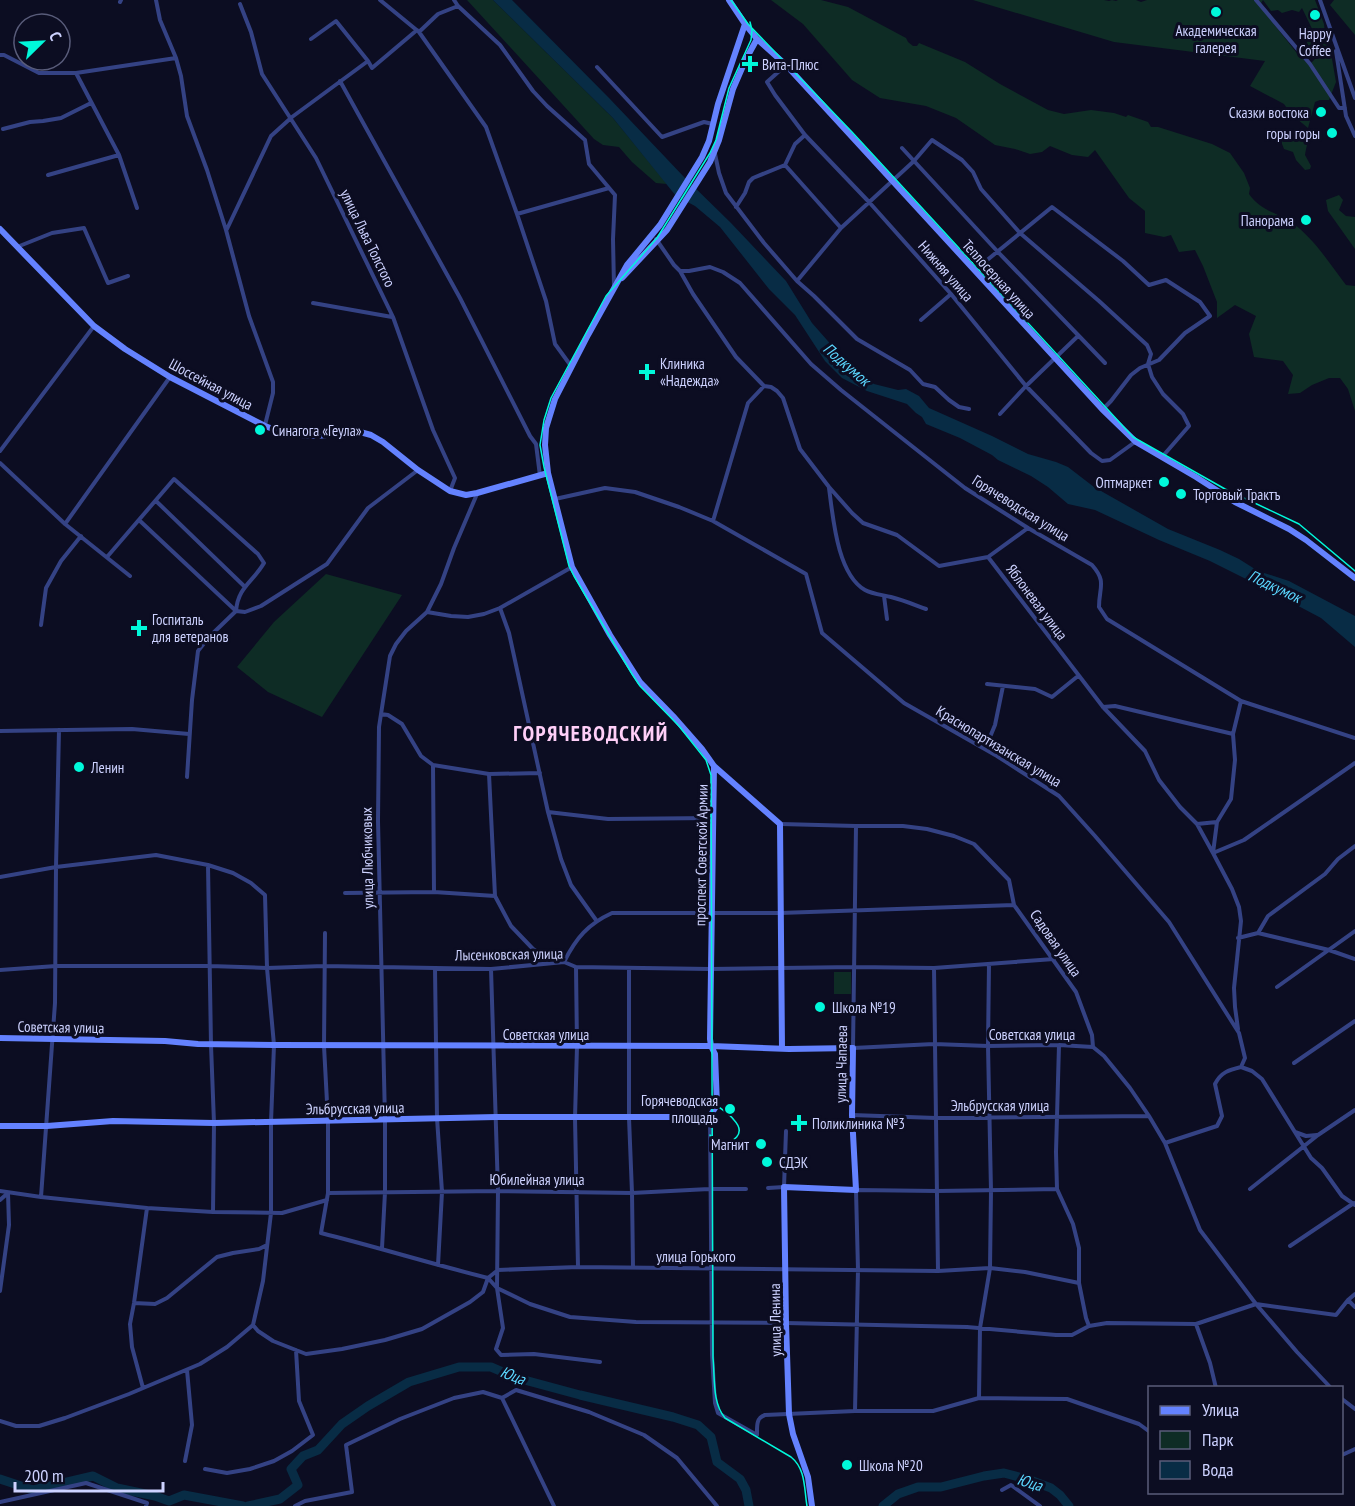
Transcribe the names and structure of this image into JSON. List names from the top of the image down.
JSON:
{
  "streets": {
    "main road": [
      "Теплосерная улица",
      "Шоссейная улица",
      "проспект Советской Армии",
      "Советская улица",
      "улица Чапаева",
      "Эльбрусская улица",
      "улица Ленина"
    ],
    "street": [
      "улица Льва Толстого",
      "Нижняя улица",
      "Горячеводская улица",
      "Яблоневая улица",
      "Краснопартизанская улица",
      "улица Любчиковых",
      "Садовая улица",
      "Лысенковская улица",
      "Юбилейная улица",
      "улица Горького"
    ]
  },
  "crossings": [
    ["улица Льва Толстого", "Шоссейная улица"],
    ["Нижняя улица", "Теплосерная улица"],
    ["Теплосерная улица", "проспект Советской Армии"],
    ["Шоссейная улица", "проспект Советской Армии"],
    ["Шоссейная улица", "улица Любчиковых"],
    ["Горячеводская улица", "Яблоневая улица"],
    ["Яблоневая улица", "Краснопартизанская улица"],
    ["Яблоневая улица", "проспект Советской Армии"],
    ["Краснопартизанская улица", "проспект Советской Армии"],
    ["проспект Советской Армии", "Лысенковская улица"],
    ["проспект Советской Армии", "Советская улица"],
    ["проспект Советской Армии", "Эльбрусская улица"],
    ["проспект Советской Армии", "Юбилейная улица"],
    ["проспект Советской Армии", "улица Горького"],
    ["проспект Советской Армии", "улица Ленина"],
    ["улица Любчиковых", "Лысенковская улица"],
    ["улица Любчиковых", "Советская улица"],
    ["улица Любчиковых", "Эльбрусская улица"],
    ["улица Любчиковых", "Юбилейная улица"],
    ["Садовая улица", "Лысенковская улица"],
    ["Садовая улица", "Советская улица"],
    ["Садовая улица", "улица Чапаева"],
    ["Лысенковская улица", "улица Чапаева"],
    ["Советская улица", "улица Чапаева"],
    ["улица Чапаева", "Эльбрусская улица"],
    ["улица Чапаева", "улица Горького"],
    ["улица Горького", "улица Ленина"]
  ],
  "districts": ["ГОРЯЧЕВОДСКИЙ"],
  "water": ["Подкумок", "Юца"],
  "places": {
    "other": [
      "Академическая галерея",
      "Happy Coffee",
      "Сказки востока",
      "горы горы",
      "Панорама",
      "Синагога «Геула»",
      "Оптмаркет",
      "Торговый Трактъ",
      "Ленин",
      "Школа №19",
      "Горячеводская площадь",
      "Магнит",
      "СДЭК",
      "Школа №20"
    ],
    "health": [
      "Вита-Плюс",
      "Клиника «Надежда»",
      "Госпиталь для ветеранов",
      "Поликлиника №3"
    ]
  },
  "legend": ["Улица", "Парк", "Вода"],
  "scale_bar": "200 m",
  "north": "top right"
}
